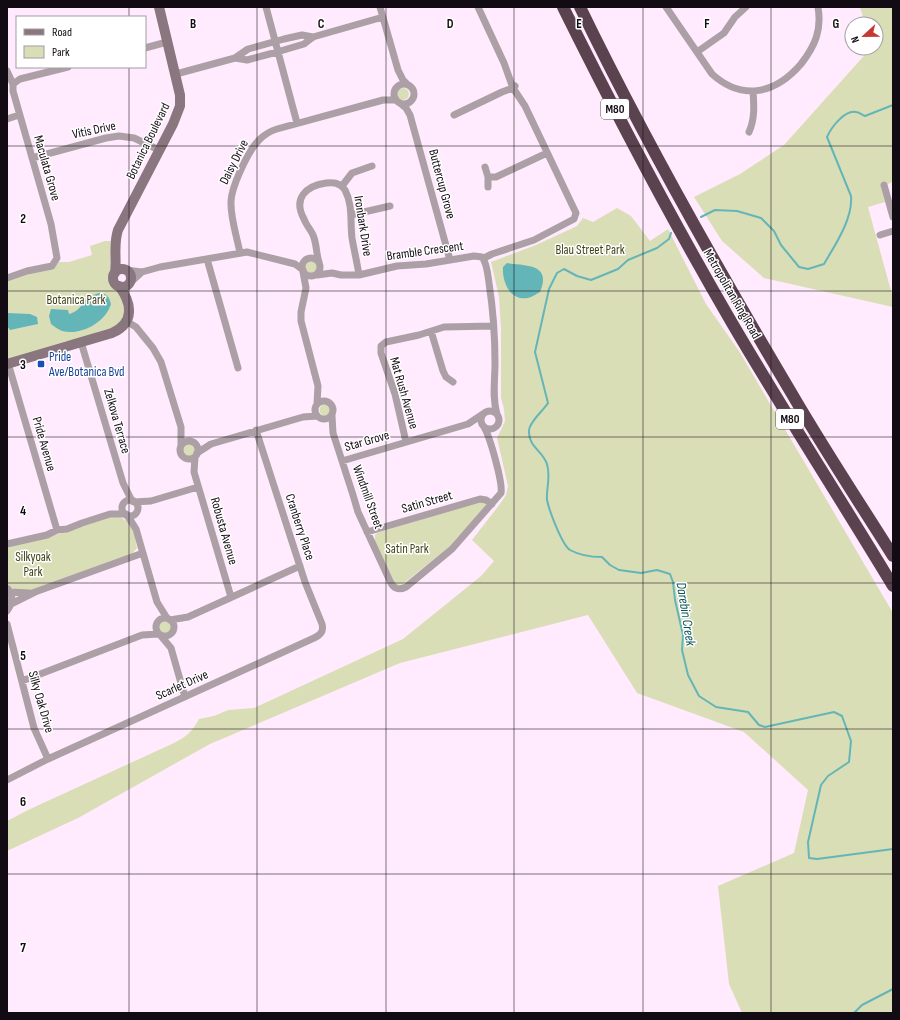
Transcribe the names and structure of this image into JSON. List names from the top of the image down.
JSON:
{
  "streets": {
    "highway": ["M80", "Metropolitan Ring Road"],
    "street": [
      "Vitis Drive",
      "Botanica Boulevard",
      "Daisy Drive",
      "Maculata Grove",
      "Buttercup Grove",
      "Ironbark Drive",
      "Bramble Crescent",
      "Mat Rush Avenue",
      "Zelkova Terrace",
      "Star Grove",
      "Pride Avenue",
      "Windmill Street",
      "Satin Street",
      "Cranberry Place",
      "Robusta Avenue",
      "Scarlet Drive",
      "Silky Oak Drive"
    ]
  },
  "crossings": [
    ["Vitis Drive", "Botanica Boulevard"],
    ["Vitis Drive", "Maculata Grove"],
    ["Daisy Drive", "Buttercup Grove"],
    ["Buttercup Grove", "Bramble Crescent"],
    ["Ironbark Drive", "Bramble Crescent"],
    ["Mat Rush Avenue", "Star Grove"],
    ["Star Grove", "Windmill Street"],
    ["Windmill Street", "Satin Street"],
    ["Cranberry Place", "Scarlet Drive"],
    ["Scarlet Drive", "Silky Oak Drive"]
  ],
  "water": ["Darebin Creek"],
  "parks": [
    "Blau Street Park",
    "Botanica Park",
    "Satin Park",
    "Silkyoak Park"
  ],
  "places": {
    "transit": ["Pride Ave/Botanica Bvd"]
  },
  "legend": ["Road", "Park"],
  "north": "left",
  "grid": {
    "columns": [
      "B",
      "C",
      "D",
      "E",
      "F",
      "G"
    ],
    "rows": [
      "2",
      "3",
      "4",
      "5",
      "6",
      "7"
    ]
  }
}
